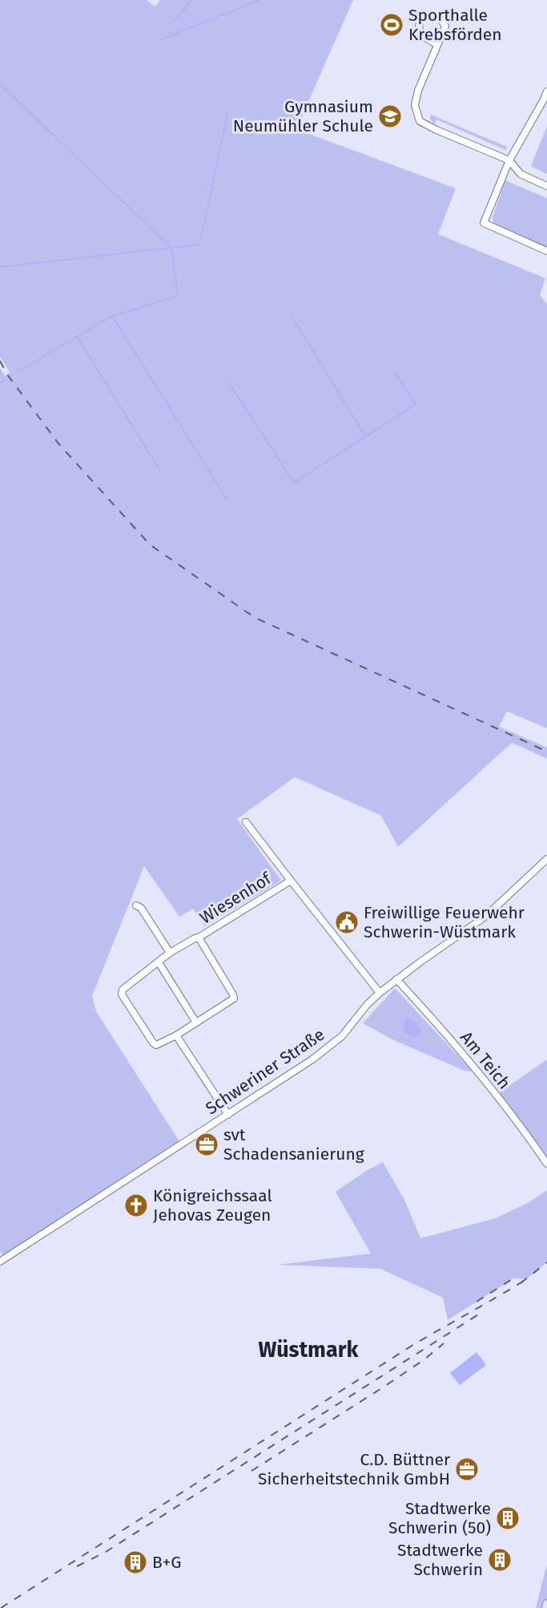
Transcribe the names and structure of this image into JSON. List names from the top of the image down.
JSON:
{
  "streets": {
    "street": ["Wiesenhof", "Am Teich", "Schweriner Straße"]
  },
  "crossings": [
    ["Am Teich", "Schweriner Straße"]
  ],
  "districts": ["Wüstmark"],
  "places": {
    "sports": ["Sporthalle Krebsförden"],
    "school or university": ["Gymnasium Neumühler Schule"],
    "public building": ["Freiwillige Feuerwehr Schwerin-Wüstmark"],
    "office": ["svt Schadensanierung", "C.D. Büttner Sicherheitstechnik GmbH"],
    "church": ["Königreichssaal Jehovas Zeugen"],
    "building": ["Stadtwerke Schwerin (50)", "Stadtwerke Schwerin", "B+G"]
  }
}
